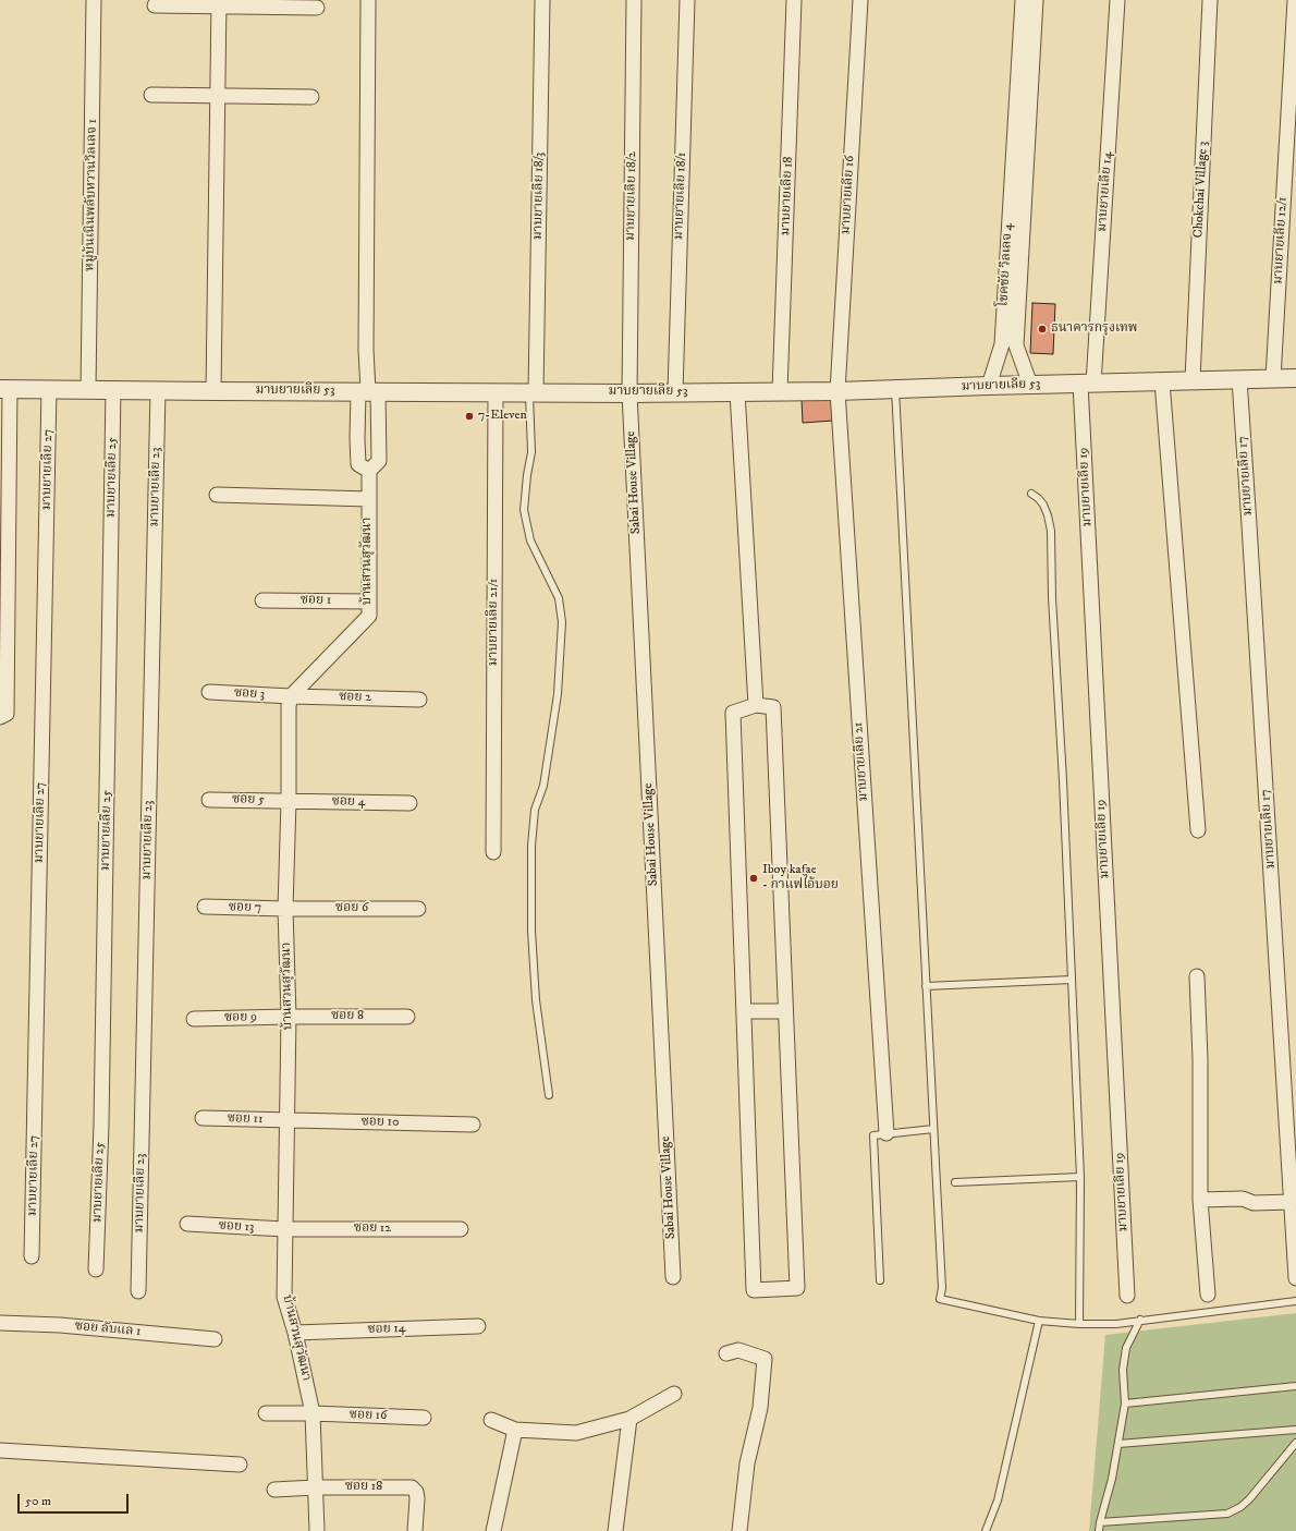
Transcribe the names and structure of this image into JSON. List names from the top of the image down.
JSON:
{
  "streets": {
    "street": [
      "Chokchai Village 3",
      "มาบยายเลีย 14",
      "หมู่บ้นเนินพลับหวานวิลเลจ 1",
      "มาบยายเลีย 16",
      "มาบยายเลีย 18/3",
      "มาบยายเลีย 18/2",
      "มาบยายเลีย 18/1",
      "มาบยายเลีย 18",
      "มาบยายเลีย 12/1",
      "โชคชัย วิลเลจ 4",
      "มาบยายเลีย 53",
      "มาบยายเลีย 27",
      "มาบยายเลีย 17",
      "มาบยายเลีย 25",
      "Sabai House Village",
      "มาบยายเลีย 23",
      "มาบยายเลีย 19",
      "บ้านสวนสุวัฒนา",
      "ซอย 1",
      "มาบยายเลีย 21/1",
      "ซอย 3",
      "ซอย 2",
      "มาบยายเลีย 21",
      "ซอย 5",
      "ซอย 4",
      "ซอย 7",
      "ซอย 6",
      "ซอย 8",
      "ซอย 9",
      "ซอย 11",
      "ซอย 10",
      "ซอย 13",
      "ซอย 12",
      "ซอย ลับแล 1",
      "ซอย 14",
      "ซอย 16",
      "ซอย 18"
    ]
  },
  "crossings": [
    ["Chokchai Village 3", "มาบยายเลีย 53"],
    ["มาบยายเลีย 14", "มาบยายเลีย 53"],
    ["มาบยายเลีย 14", "มาบยายเลีย 19"],
    ["หมู่บ้นเนินพลับหวานวิลเลจ 1", "มาบยายเลีย 53"],
    ["มาบยายเลีย 16", "มาบยายเลีย 53"],
    ["มาบยายเลีย 16", "มาบยายเลีย 21"],
    ["มาบยายเลีย 18/3", "มาบยายเลีย 53"],
    ["มาบยายเลีย 18/2", "มาบยายเลีย 53"],
    ["มาบยายเลีย 18/2", "Sabai House Village"],
    ["มาบยายเลีย 18/1", "มาบยายเลีย 53"],
    ["มาบยายเลีย 18", "มาบยายเลีย 53"],
    ["มาบยายเลีย 12/1", "มาบยายเลีย 53"],
    ["โชคชัย วิลเลจ 4", "มาบยายเลีย 53"],
    ["มาบยายเลีย 53", "มาบยายเลีย 27"],
    ["มาบยายเลีย 53", "มาบยายเลีย 17"],
    ["มาบยายเลีย 53", "มาบยายเลีย 25"],
    ["มาบยายเลีย 53", "Sabai House Village"],
    ["มาบยายเลีย 53", "มาบยายเลีย 23"],
    ["มาบยายเลีย 53", "มาบยายเลีย 19"],
    ["มาบยายเลีย 53", "บ้านสวนสุวัฒนา"],
    ["มาบยายเลีย 53", "มาบยายเลีย 21/1"],
    ["มาบยายเลีย 53", "มาบยายเลีย 21"],
    ["บ้านสวนสุวัฒนา", "ซอย 1"],
    ["บ้านสวนสุวัฒนา", "ซอย 3"],
    ["บ้านสวนสุวัฒนา", "ซอย 2"],
    ["บ้านสวนสุวัฒนา", "ซอย 5"],
    ["บ้านสวนสุวัฒนา", "ซอย 4"],
    ["บ้านสวนสุวัฒนา", "ซอย 7"],
    ["บ้านสวนสุวัฒนา", "ซอย 6"],
    ["บ้านสวนสุวัฒนา", "ซอย 8"],
    ["บ้านสวนสุวัฒนา", "ซอย 9"],
    ["บ้านสวนสุวัฒนา", "ซอย 11"],
    ["บ้านสวนสุวัฒนา", "ซอย 10"],
    ["บ้านสวนสุวัฒนา", "ซอย 13"],
    ["บ้านสวนสุวัฒนา", "ซอย 12"],
    ["บ้านสวนสุวัฒนา", "ซอย 14"],
    ["บ้านสวนสุวัฒนา", "ซอย 16"],
    ["บ้านสวนสุวัฒนา", "ซอย 18"],
    ["ซอย 3", "ซอย 2"],
    ["ซอย 5", "ซอย 4"],
    ["ซอย 7", "ซอย 6"],
    ["ซอย 8", "ซอย 9"],
    ["ซอย 11", "ซอย 10"],
    ["ซอย 13", "ซอย 12"]
  ],
  "places": ["ธนาคารกรุงเทพ", "7-Eleven", "Iboy kafae - กาแฟไอ้บอย"],
  "scale_bar": "50 m"
}
